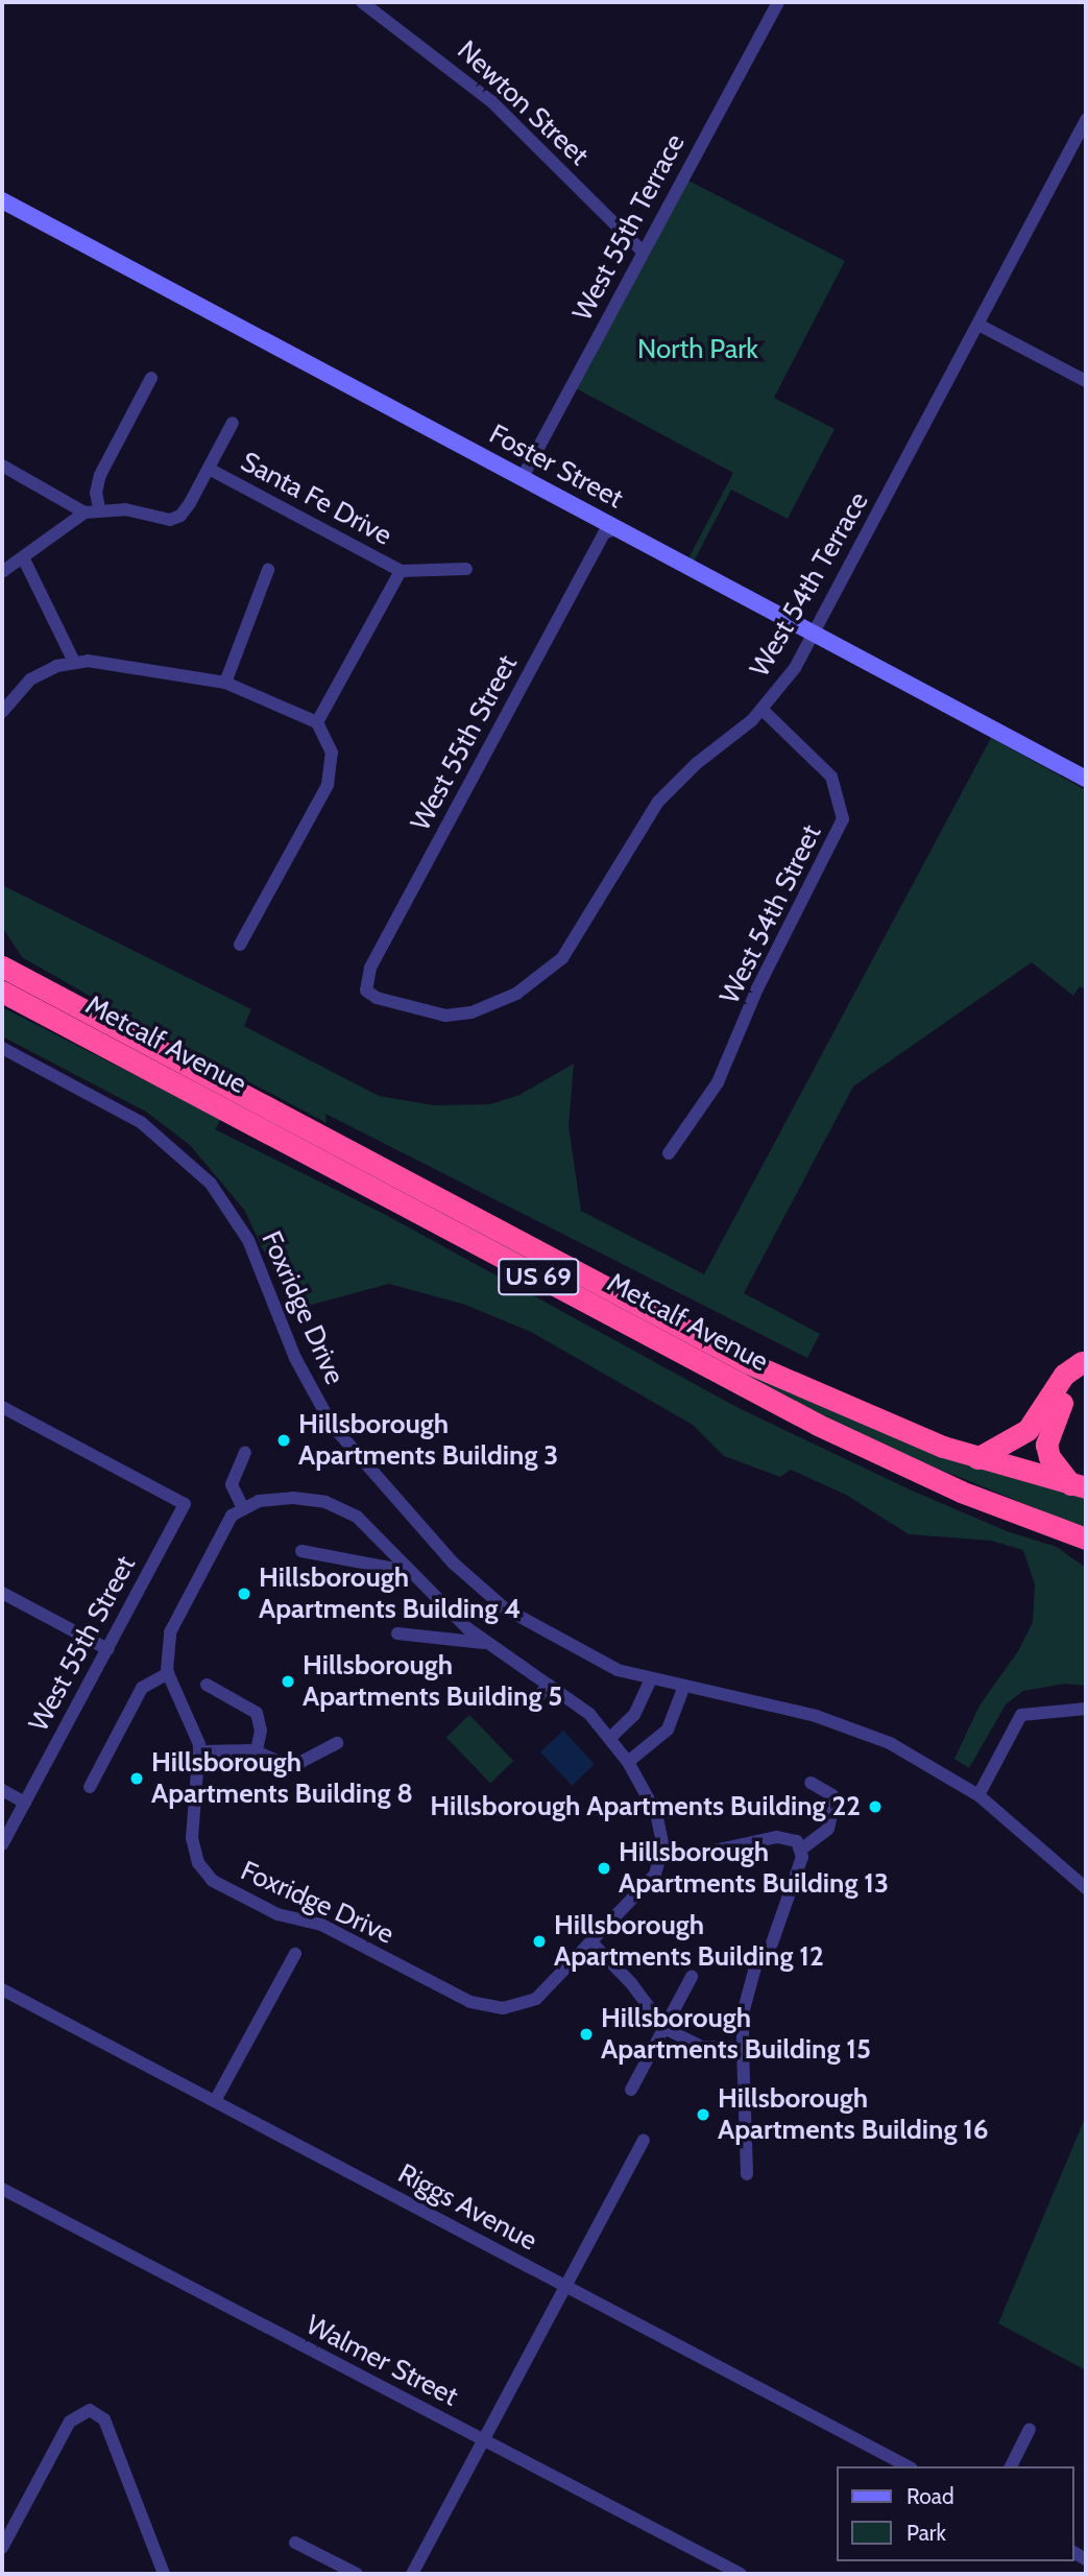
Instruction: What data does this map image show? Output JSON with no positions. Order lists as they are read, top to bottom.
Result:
{
  "streets": {
    "highway": ["Metcalf Avenue", "US 69"],
    "street": [
      "Newton Street",
      "West 55th Terrace",
      "Foster Street",
      "Santa Fe Drive",
      "West 54th Terrace",
      "West 55th Street",
      "West 54th Street",
      "Foxridge Drive",
      "Riggs Avenue",
      "Walmer Street"
    ]
  },
  "crossings": [
    ["Newton Street", "West 55th Terrace"],
    ["West 55th Terrace", "Foster Street"],
    ["Foster Street", "West 54th Terrace"],
    ["Foster Street", "West 55th Street"],
    ["West 54th Terrace", "West 55th Street"],
    ["West 54th Terrace", "West 54th Street"]
  ],
  "parks": ["North Park"],
  "places": [
    "Hillsborough Apartments Building 3",
    "Hillsborough Apartments Building 4",
    "Hillsborough Apartments Building 5",
    "Hillsborough Apartments Building 8",
    "Hillsborough Apartments Building 22",
    "Hillsborough Apartments Building 13",
    "Hillsborough Apartments Building 12",
    "Hillsborough Apartments Building 15",
    "Hillsborough Apartments Building 16"
  ],
  "legend": ["Road", "Park"]
}
